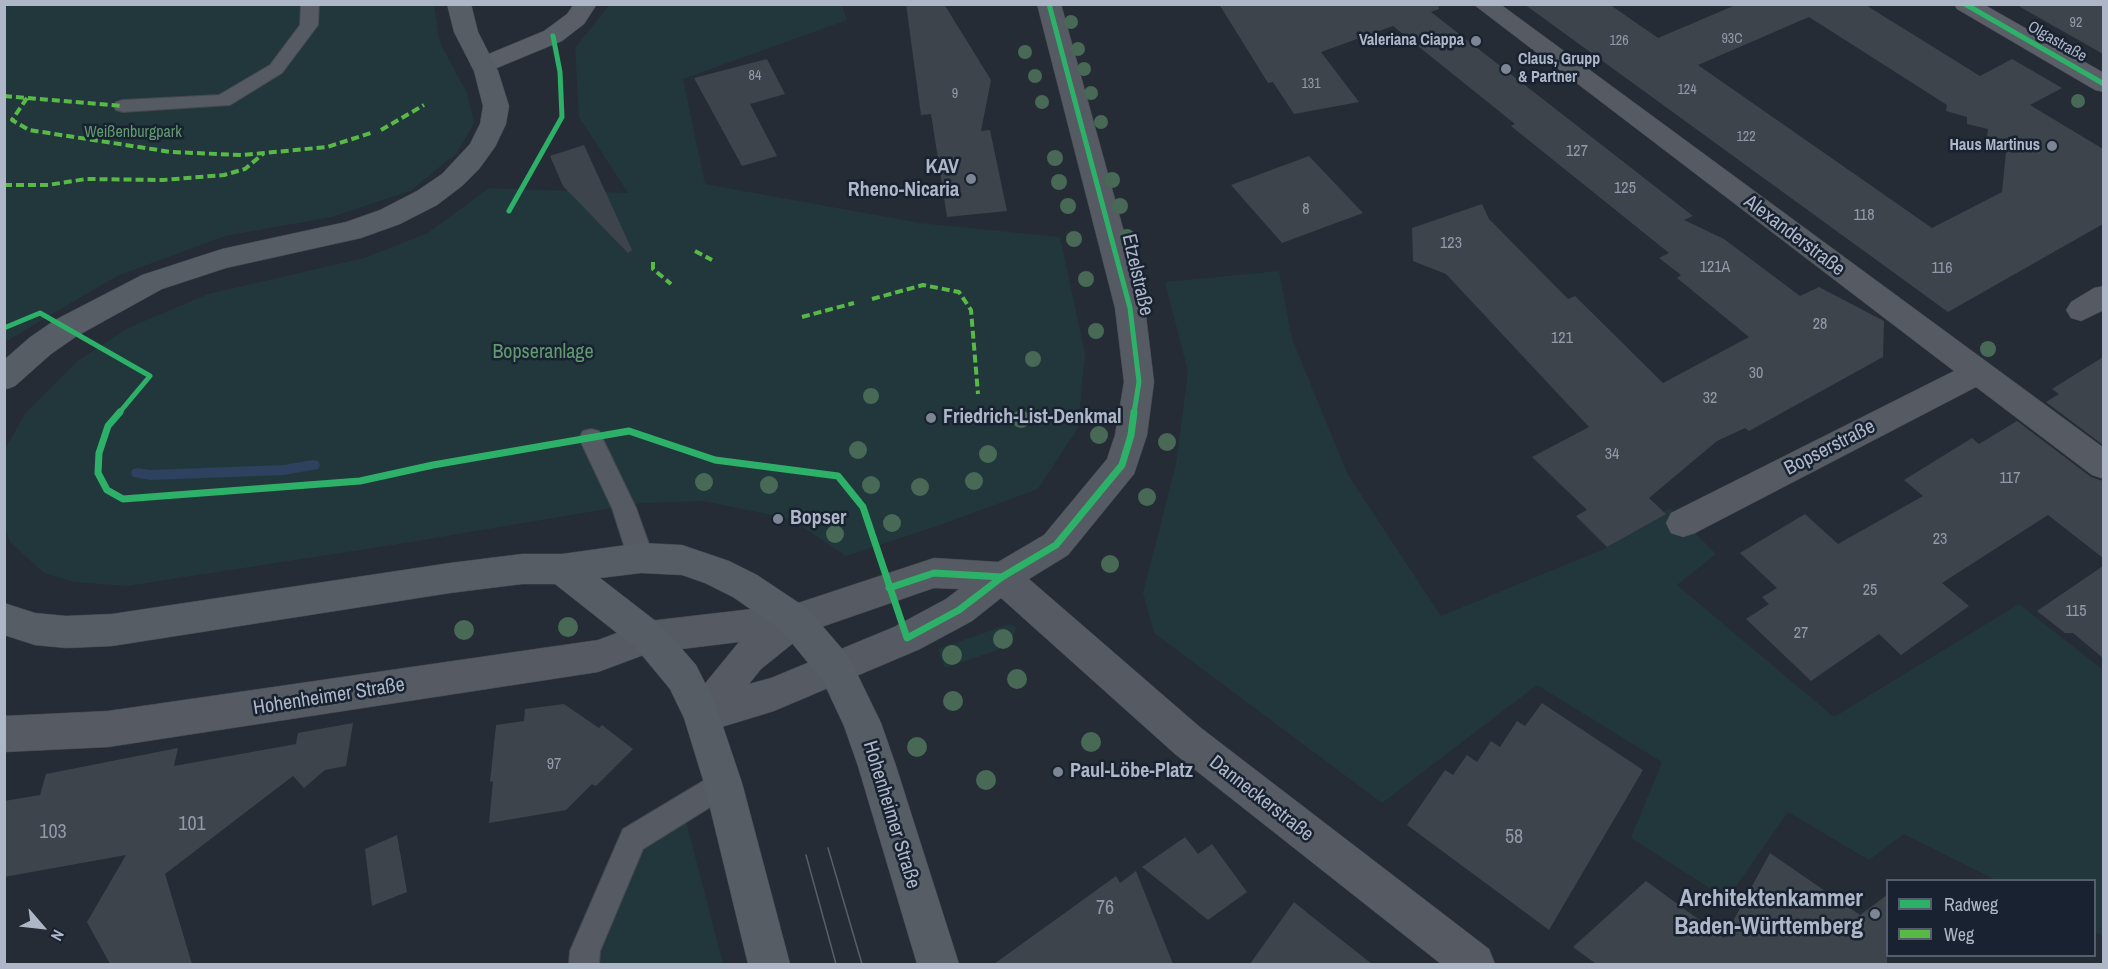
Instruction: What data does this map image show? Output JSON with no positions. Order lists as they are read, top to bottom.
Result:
{
  "streets": {
    "main road": ["Hohenheimer Straße"],
    "street": [
      "Olgastraße",
      "Alexanderstraße",
      "Etzelstraße",
      "Bopserstraße",
      "Danneckerstraße"
    ]
  },
  "crossings": [
    ["Alexanderstraße", "Bopserstraße"],
    ["Etzelstraße", "Hohenheimer Straße"],
    ["Etzelstraße", "Danneckerstraße"]
  ],
  "parks": ["Weißenburgpark", "Bopseranlage"],
  "places": [
    "Valeriana Ciappa",
    "Claus, Grupp & Partner",
    "Haus Martinus",
    "KAV Rheno-Nicaria",
    "Friedrich-List-Denkmal",
    "Bopser",
    "Paul-Löbe-Platz",
    "Architektenkammer Baden-Württemberg"
  ],
  "house_numbers": [
    "92",
    "93C",
    "126",
    "84",
    "131",
    "124",
    "9",
    "122",
    "127",
    "125",
    "8",
    "118",
    "123",
    "121A",
    "116",
    "28",
    "121",
    "30",
    "32",
    "34",
    "117",
    "23",
    "25",
    "115",
    "27",
    "97",
    "101",
    "103",
    "58",
    "76"
  ],
  "legend": ["Radweg", "Weg"],
  "north": "bottom right"
}
